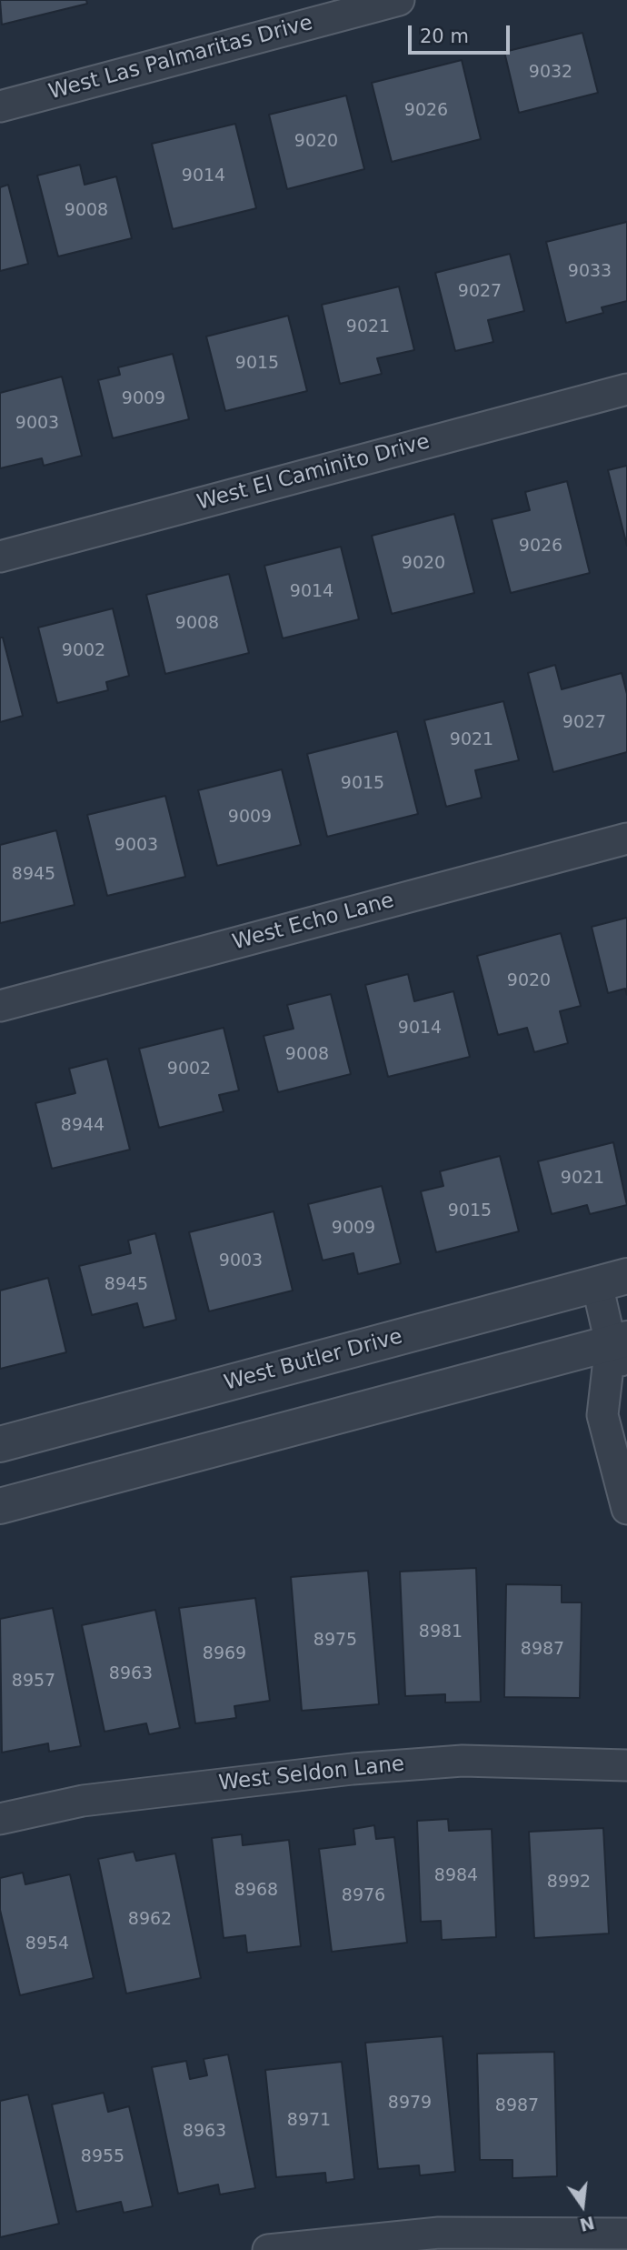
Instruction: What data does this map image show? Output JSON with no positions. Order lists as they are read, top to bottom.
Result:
{
  "streets": {
    "street": [
      "West Las Palmaritas Drive",
      "West El Caminito Drive",
      "West Echo Lane",
      "West Butler Drive",
      "West Seldon Lane"
    ]
  },
  "house_numbers": [
    "9032",
    "9026",
    "9020",
    "9014",
    "9008",
    "9033",
    "9027",
    "9021",
    "9015",
    "9009",
    "9003",
    "9026",
    "9020",
    "9014",
    "9008",
    "9002",
    "9027",
    "9021",
    "9015",
    "9009",
    "9003",
    "8945",
    "9020",
    "9014",
    "9008",
    "9002",
    "8944",
    "9021",
    "9015",
    "9009",
    "9003",
    "8945",
    "8981",
    "8975",
    "8987",
    "8969",
    "8963",
    "8957",
    "8984",
    "8992",
    "8968",
    "8976",
    "8962",
    "8954",
    "8979",
    "8987",
    "8971",
    "8963",
    "8955"
  ],
  "scale_bar": "20 m",
  "north": "bottom"
}
